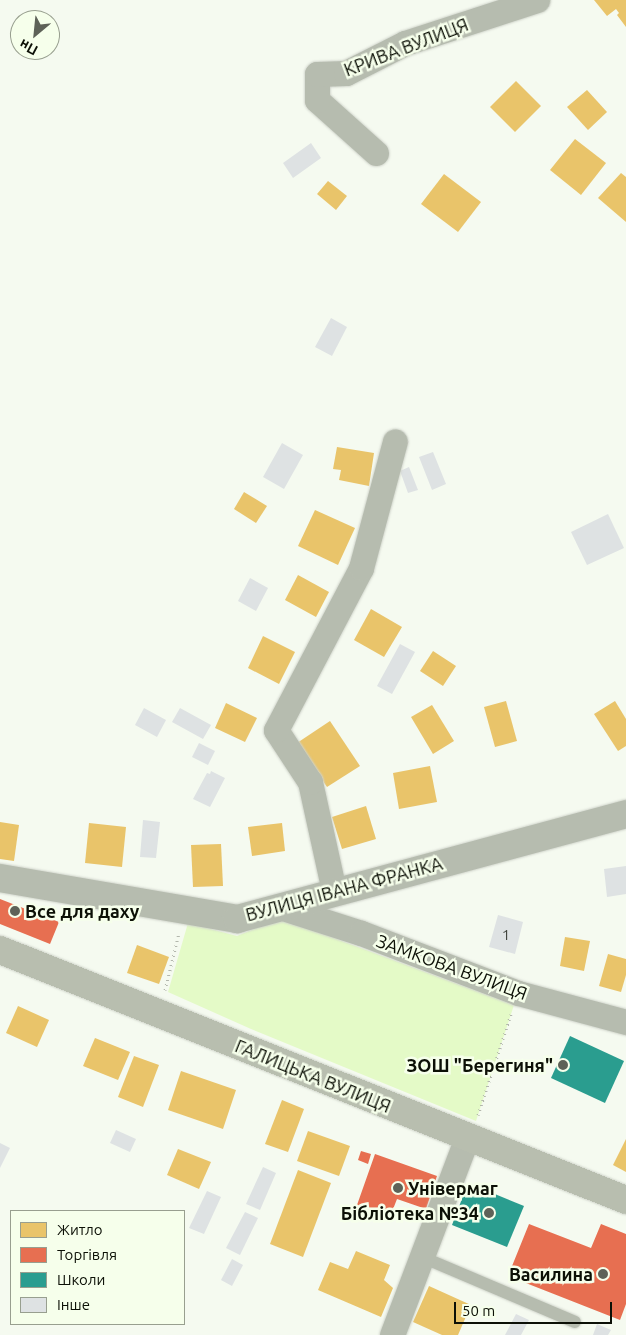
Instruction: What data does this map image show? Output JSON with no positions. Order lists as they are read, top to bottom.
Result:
{
  "streets": {
    "main road": ["ГАЛИЦЬКА ВУЛИЦЯ"],
    "street": ["КРИВА ВУЛИЦЯ", "ВУЛИЦЯ ІВАНА ФРАНКА", "ЗАМКОВА ВУЛИЦЯ"]
  },
  "crossings": [
    ["ВУЛИЦЯ ІВАНА ФРАНКА", "ЗАМКОВА ВУЛИЦЯ"]
  ],
  "places": [
    "Все для даху",
    "ЗОШ \"Берегиня\"",
    "Універмаг",
    "Бібліотека №34",
    "Василина"
  ],
  "house_numbers": ["1"],
  "legend": [
    "Житло",
    "Торгівля",
    "Школи",
    "Інше"
  ],
  "scale_bar": "50 m",
  "north": "bottom left"
}
